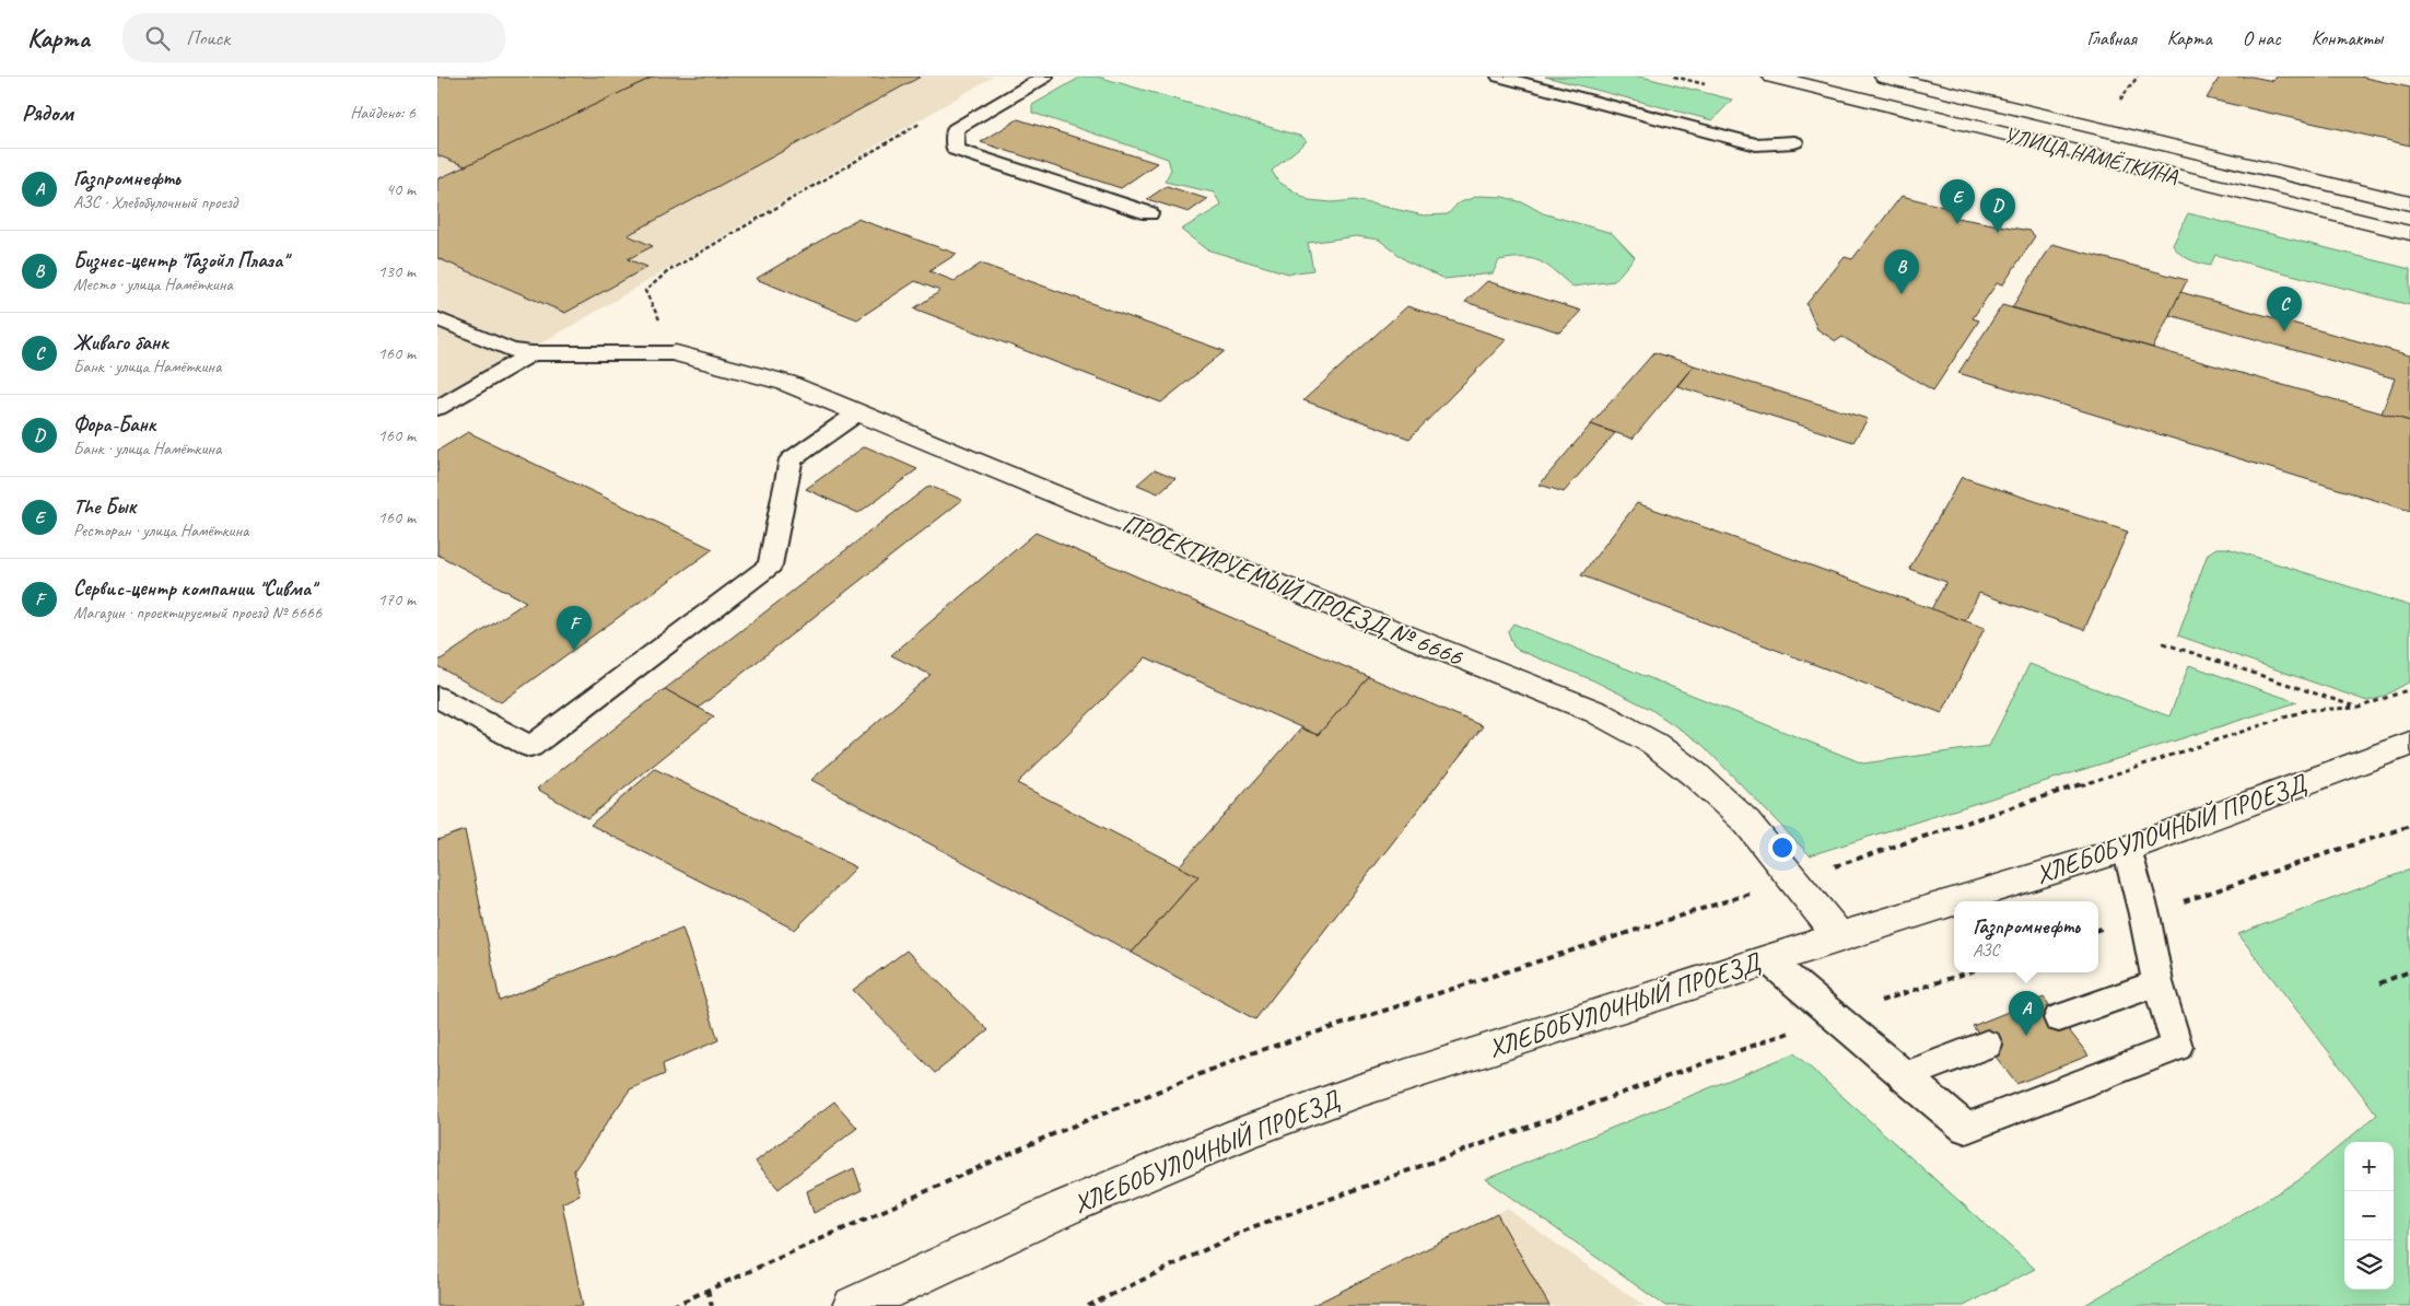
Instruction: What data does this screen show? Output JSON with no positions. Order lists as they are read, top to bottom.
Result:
{
  "streets": {
    "street": ["УЛИЦА НАМЁТКИНА", "ПРОЕКТИРУЕМЫЙ ПРОЕЗД № 6666", "ХЛЕБОБУЛОЧНЫЙ ПРОЕЗД"]
  },
  "crossings": [
    ["ПРОЕКТИРУЕМЫЙ ПРОЕЗД № 6666", "ХЛЕБОБУЛОЧНЫЙ ПРОЕЗД"]
  ],
  "page": {
    "header": "Карта",
    "search": "Поиск",
    "nav": [
      "Главная",
      "Карта",
      "О нас",
      "Контакты"
    ],
    "heading": ["Рядом", "Найдено: 6"],
    "list": [
      {
        "mark": "A",
        "name": "Газпромнефть",
        "note": "АЗС · Хлебобулочный проезд",
        "value": "40 m"
      },
      {
        "mark": "B",
        "name": "Бизнес-центр \"Газойл Плаза\"",
        "note": "Место · улица Намёткина",
        "value": "130 m"
      },
      {
        "mark": "C",
        "name": "Живаго банк",
        "note": "Банк · улица Намёткина",
        "value": "160 m"
      },
      {
        "mark": "D",
        "name": "Фора-Банк",
        "note": "Банк · улица Намёткина",
        "value": "160 m"
      },
      {
        "mark": "E",
        "name": "The Бык",
        "note": "Ресторан · улица Намёткина",
        "value": "160 m"
      },
      {
        "mark": "F",
        "name": "Сервис-центр компании \"Сивма\"",
        "note": "Магазин · проектируемый проезд № 6666",
        "value": "170 m"
      }
    ],
    "pins": [
      "E",
      "D",
      "B",
      "C",
      "F",
      "A"
    ],
    "popup": ["Газпромнефть", "АЗС"],
    "map_buttons": ["+", "−"]
  }
}
